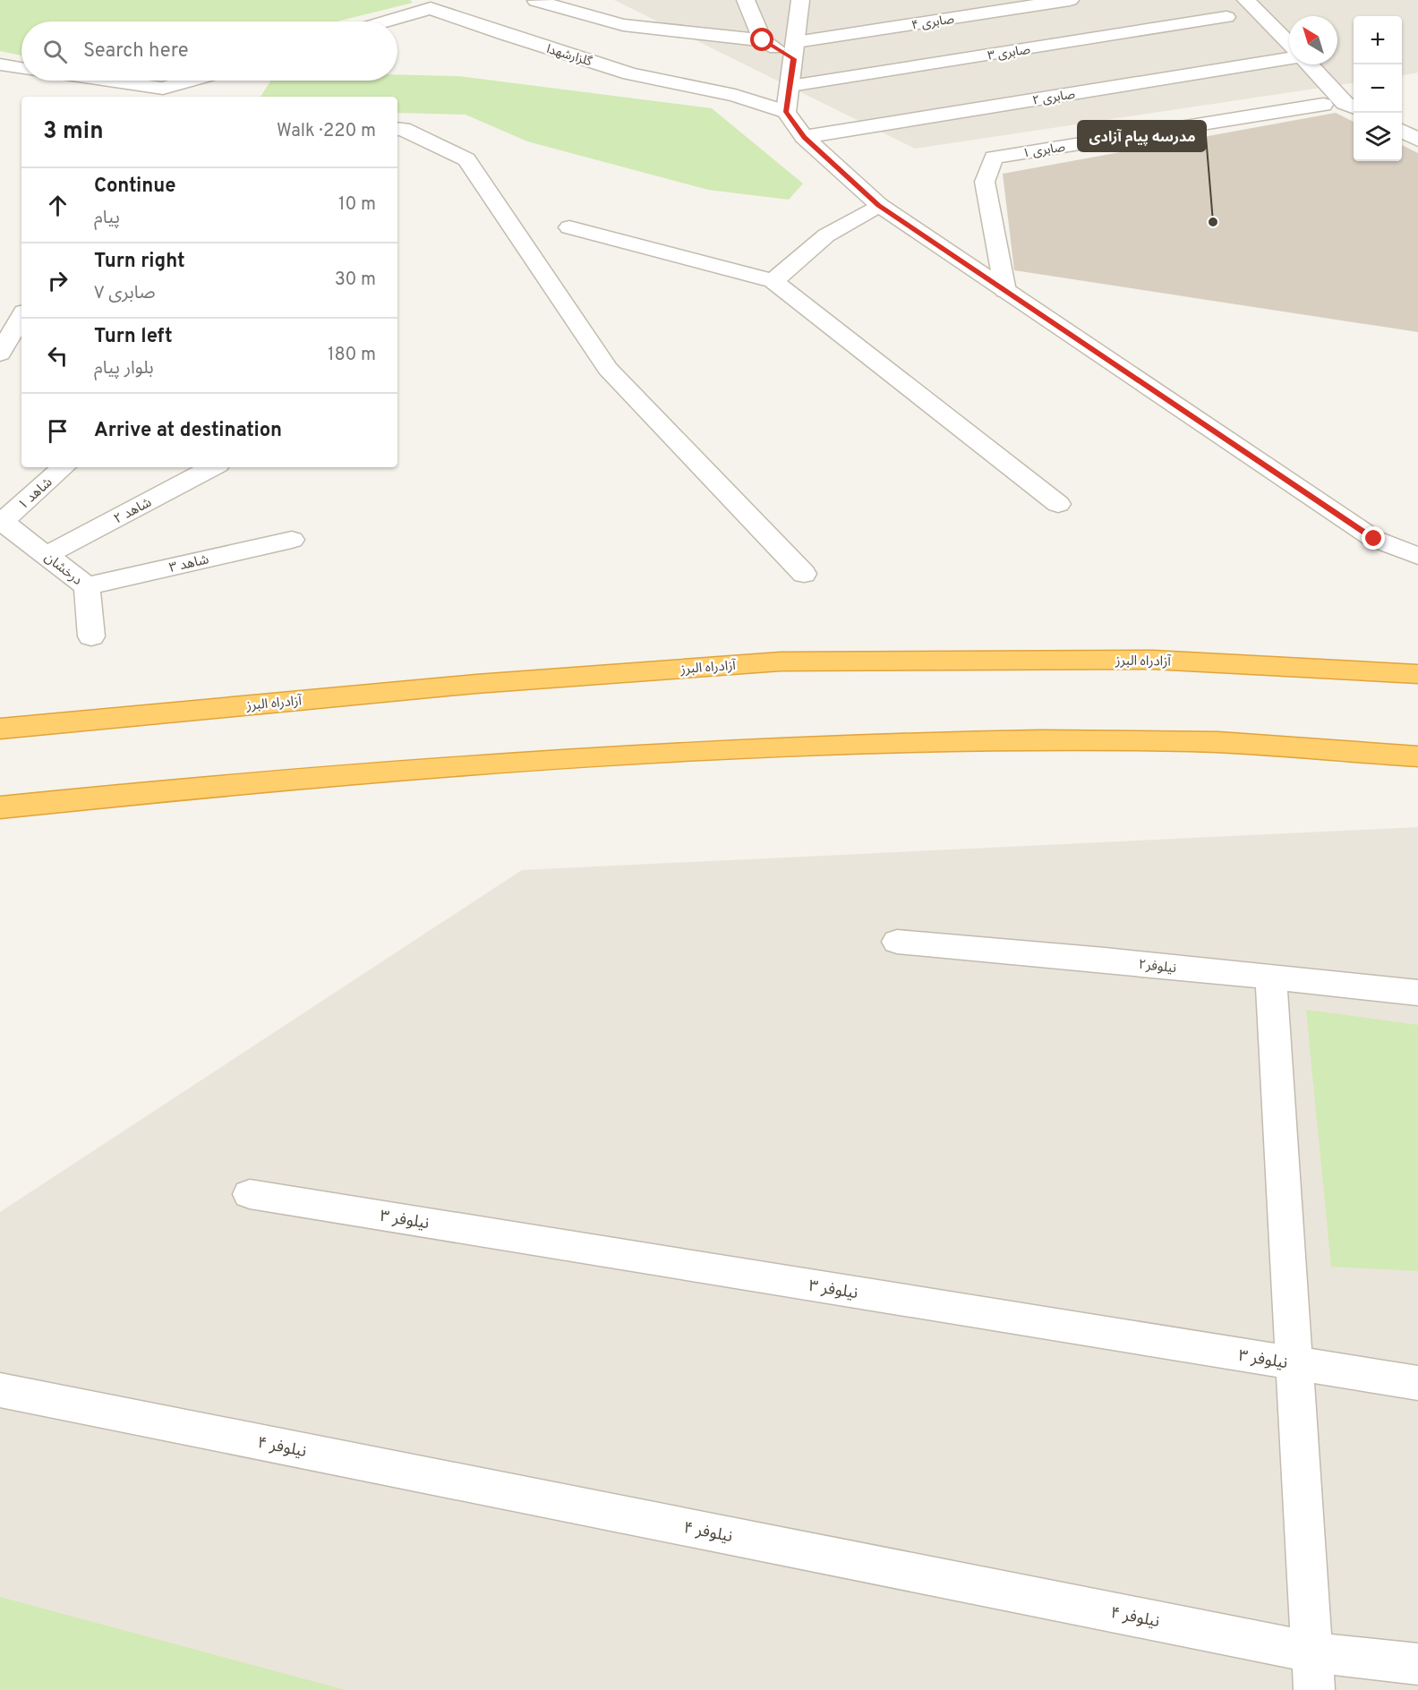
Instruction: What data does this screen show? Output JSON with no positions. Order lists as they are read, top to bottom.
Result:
{
  "streets": {
    "highway": ["آزادراه البرز"],
    "street": [
      "صابری ۴",
      "صابری ۳",
      "گلزارشهدا",
      "صابری ۲",
      "صابری ۱",
      "شاهد ۱",
      "شاهد ۲",
      "شاهد ۳",
      "درخشان",
      "۲نیلوفر",
      "نیلوفر ۳",
      "نیلوفر ۴"
    ]
  },
  "crossings": [
    ["شاهد ۱", "درخشان"],
    ["شاهد ۲", "درخشان"],
    ["شاهد ۳", "درخشان"]
  ],
  "places": ["مدرسه پیام آزادی"],
  "north": "top left",
  "page": {
    "map_buttons": ["+", "−"],
    "search": "Search here",
    "heading": ["3 min", "Walk · 220 m"],
    "list": [
      ["Continue", "پیام", "10 m"],
      ["Turn right", "صابری ۷", "30 m"],
      ["Turn left", "بلوار پیام", "180 m"],
      "Arrive at destination"
    ]
  }
}
